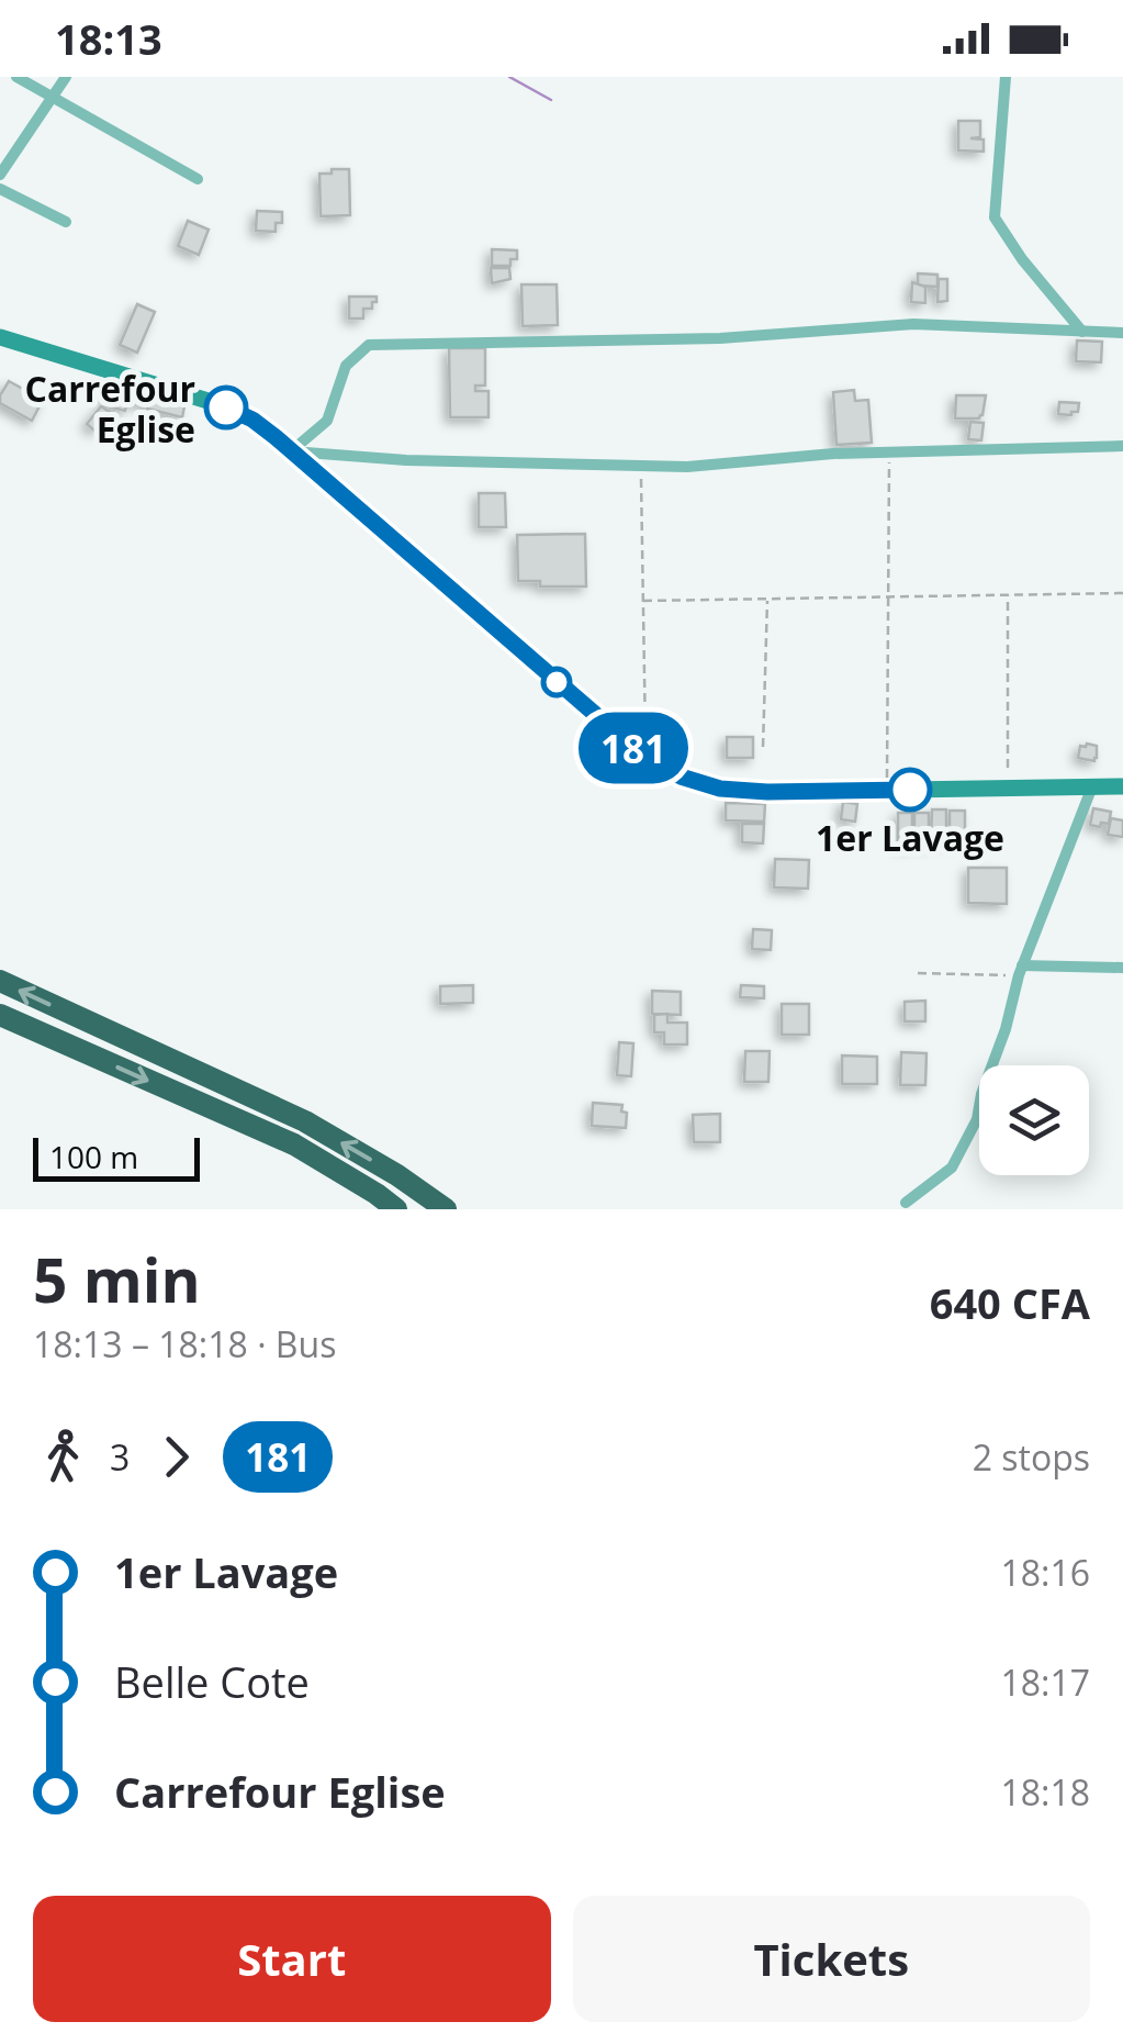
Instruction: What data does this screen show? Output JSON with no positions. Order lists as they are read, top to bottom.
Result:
{
  "places": ["Carrefour Eglise", "1er Lavage"],
  "lines": ["bus line 181"],
  "scale_bar": "100 m",
  "page": {
    "status": "18:13",
    "on_map": "181",
    "scale": "100 m",
    "heading": ["5 min", "18:13 – 18:18 · Bus", "640 CFA"],
    "legs": ["3", "181", "2 stops"],
    "list": [
      {
        "name": "1er Lavage",
        "value": "18:16"
      },
      {
        "name": "Belle Cote",
        "value": "18:17"
      },
      {
        "name": "Carrefour Eglise",
        "value": "18:18"
      }
    ],
    "buttons": ["Start", "Tickets"]
  }
}
